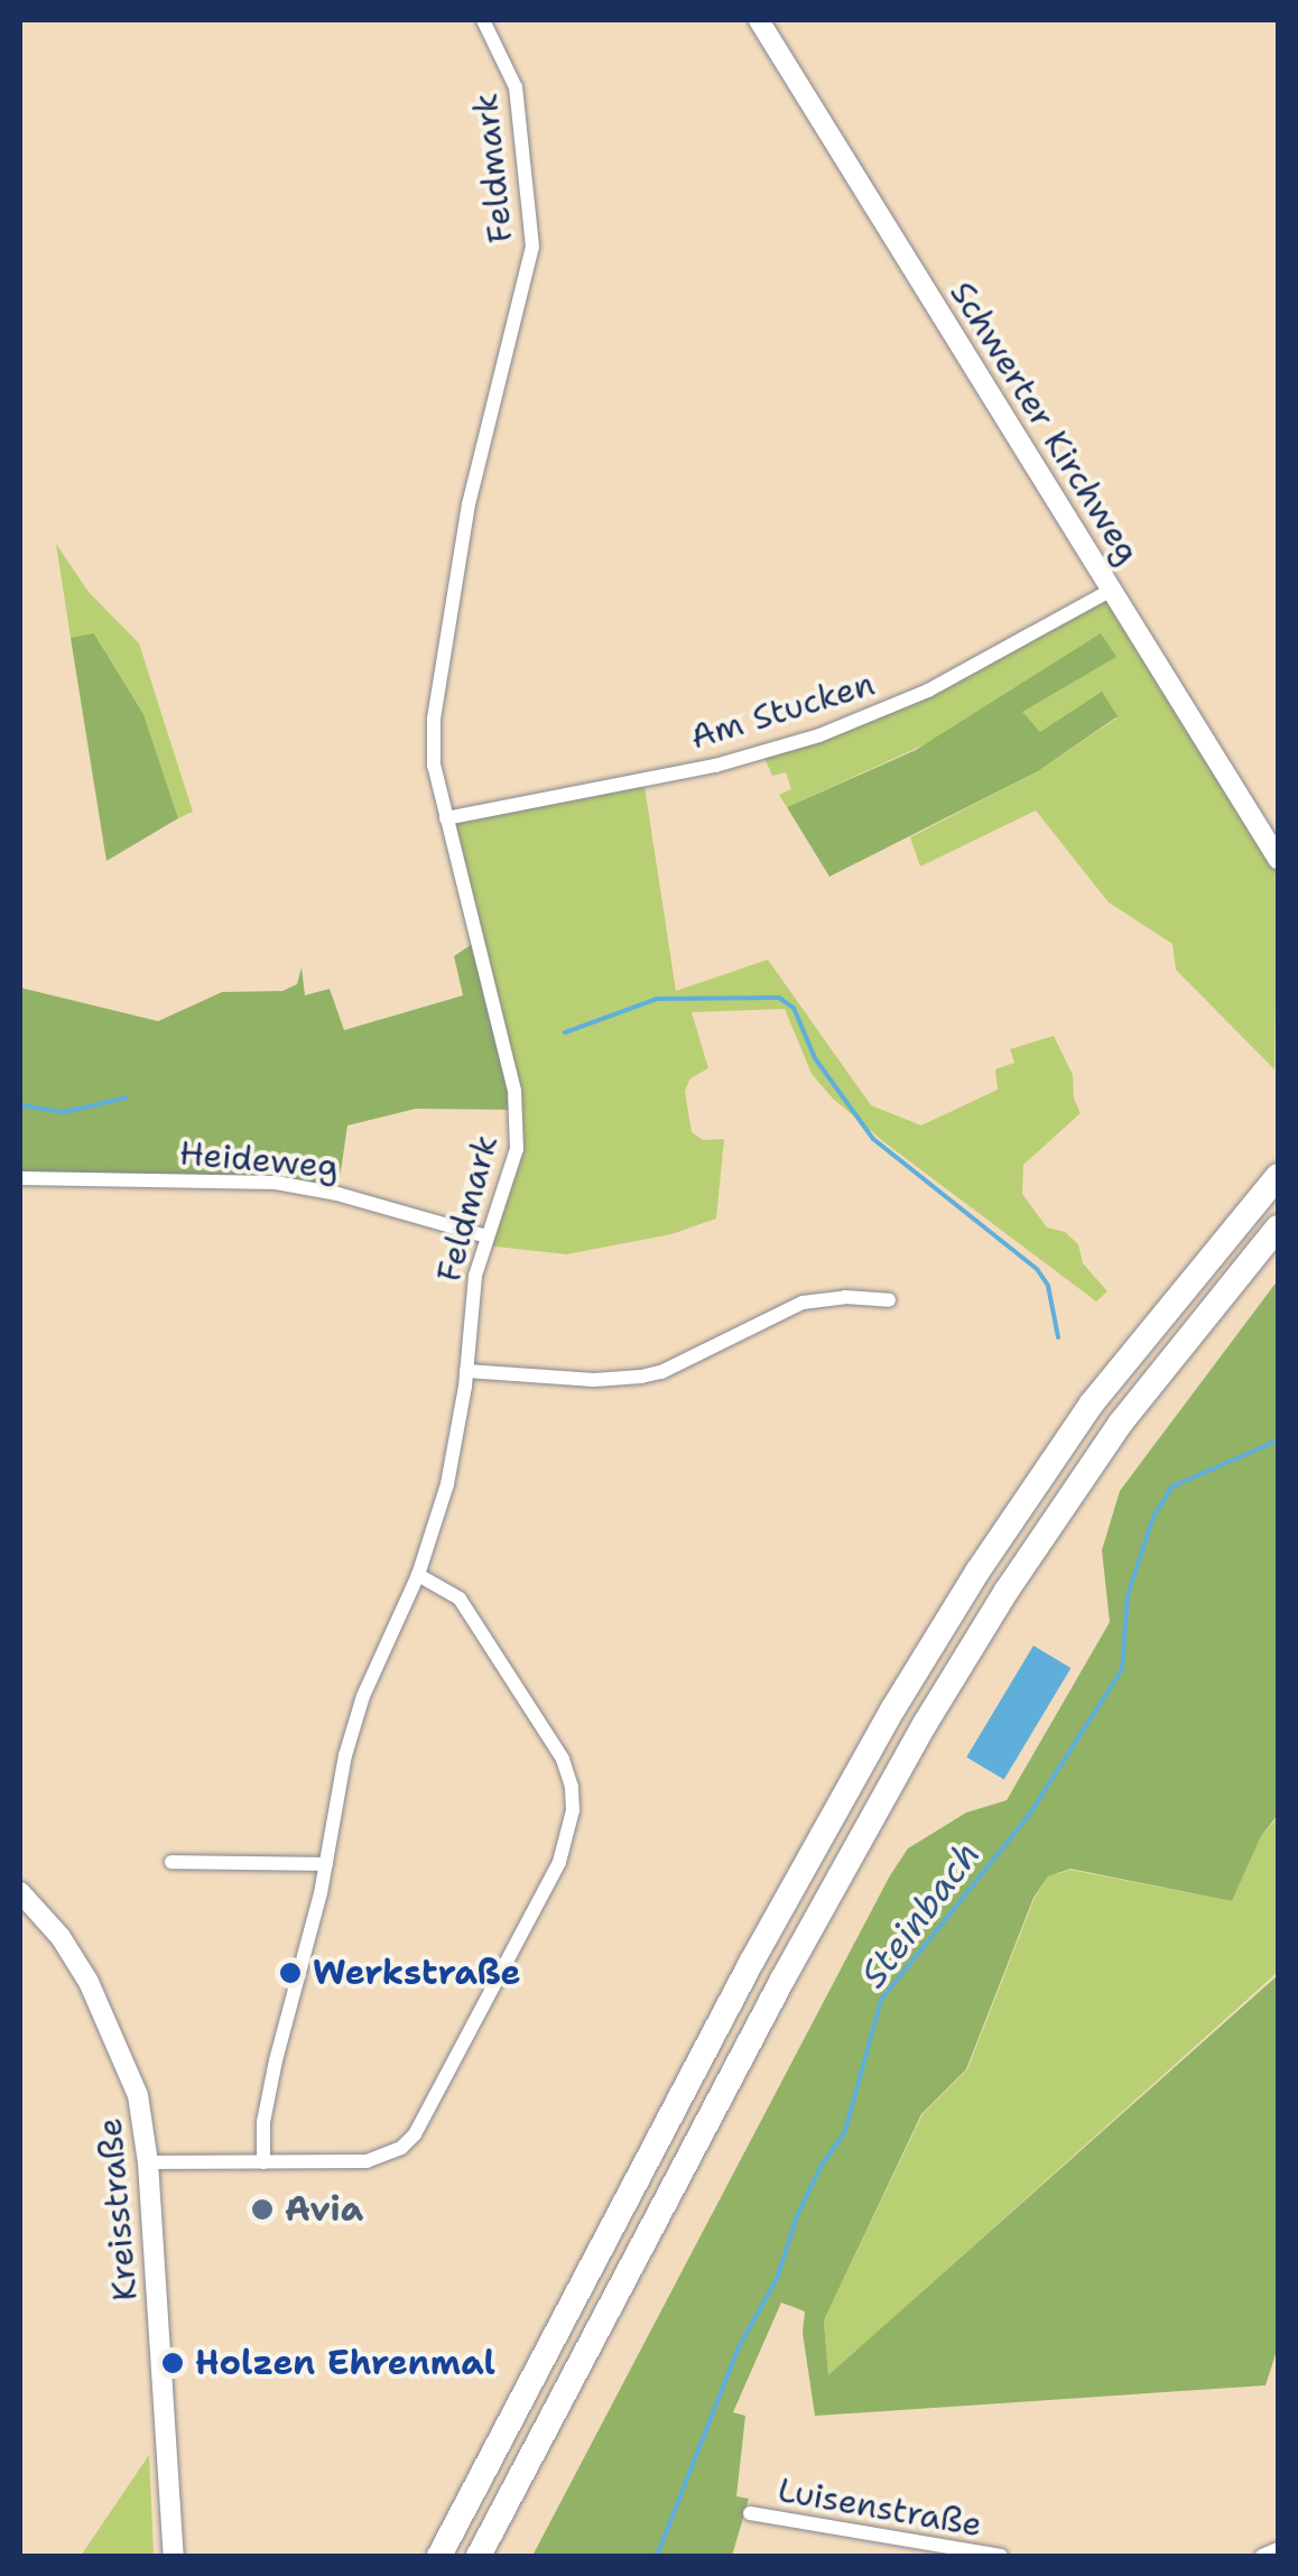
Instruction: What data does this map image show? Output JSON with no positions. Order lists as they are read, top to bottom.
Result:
{
  "streets": {
    "main road": ["Schwerter Kirchweg", "Kreisstraße"],
    "street": [
      "Feldmark",
      "Am Stucken",
      "Heideweg",
      "Luisenstraße"
    ]
  },
  "crossings": [
    ["Feldmark", "Am Stucken"],
    ["Feldmark", "Heideweg"],
    ["Schwerter Kirchweg", "Am Stucken"]
  ],
  "water": ["Steinbach"],
  "places": ["Werkstraße", "Avia", "Holzen Ehrenmal"]
}
